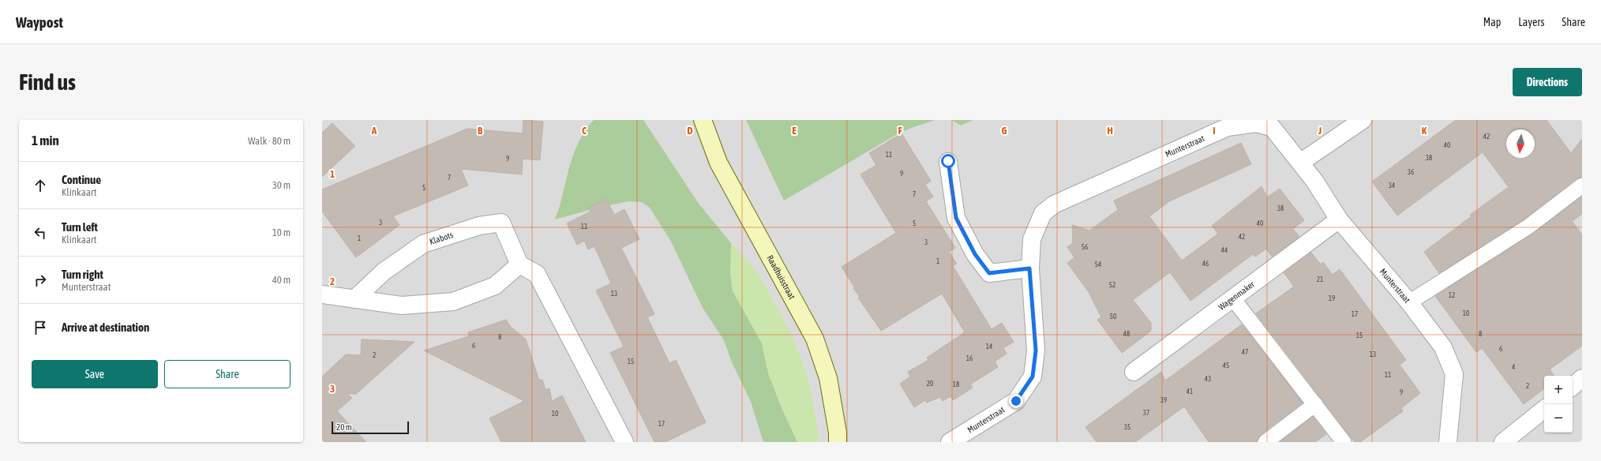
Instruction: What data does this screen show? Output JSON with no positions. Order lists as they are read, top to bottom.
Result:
{
  "streets": {
    "street": [
      "Munterstraat",
      "Klabots",
      "Raadhuisstraat",
      "Wagenmaker"
    ]
  },
  "crossings": [
    ["Munterstraat", "Wagenmaker"]
  ],
  "house_numbers": [
    "42",
    "40",
    "11",
    "38",
    "9",
    "36",
    "9",
    "7",
    "34",
    "5",
    "7",
    "38",
    "3",
    "5",
    "40",
    "11",
    "42",
    "1",
    "3",
    "56",
    "44",
    "1",
    "46",
    "54",
    "21",
    "52",
    "13",
    "12",
    "19",
    "10",
    "17",
    "50",
    "48",
    "8",
    "15",
    "8",
    "6",
    "14",
    "6",
    "47",
    "13",
    "2",
    "16",
    "15",
    "45",
    "4",
    "11",
    "43",
    "20",
    "18",
    "2",
    "41",
    "9",
    "39",
    "37",
    "10",
    "17",
    "35"
  ],
  "scale_bar": "20 m",
  "north": "bottom",
  "page": {
    "header": "Waypost",
    "nav": ["Map", "Layers", "Share"],
    "buttons": [
      "Directions",
      ["Save", "Share"]
    ],
    "title": "Find us",
    "heading": ["1 min", "Walk · 80 m"],
    "list": [
      ["Continue", "Klinkaart", "30 m"],
      ["Turn left", "Klinkaart", "10 m"],
      ["Turn right", "Munterstraat", "40 m"],
      "Arrive at destination"
    ],
    "map_buttons": ["+", "−"],
    "scale": "20 m"
  },
  "grid": {
    "columns": [
      "A",
      "B",
      "C",
      "D",
      "E",
      "F",
      "G",
      "H",
      "I",
      "J",
      "K"
    ],
    "rows": ["1", "2", "3"]
  }
}
